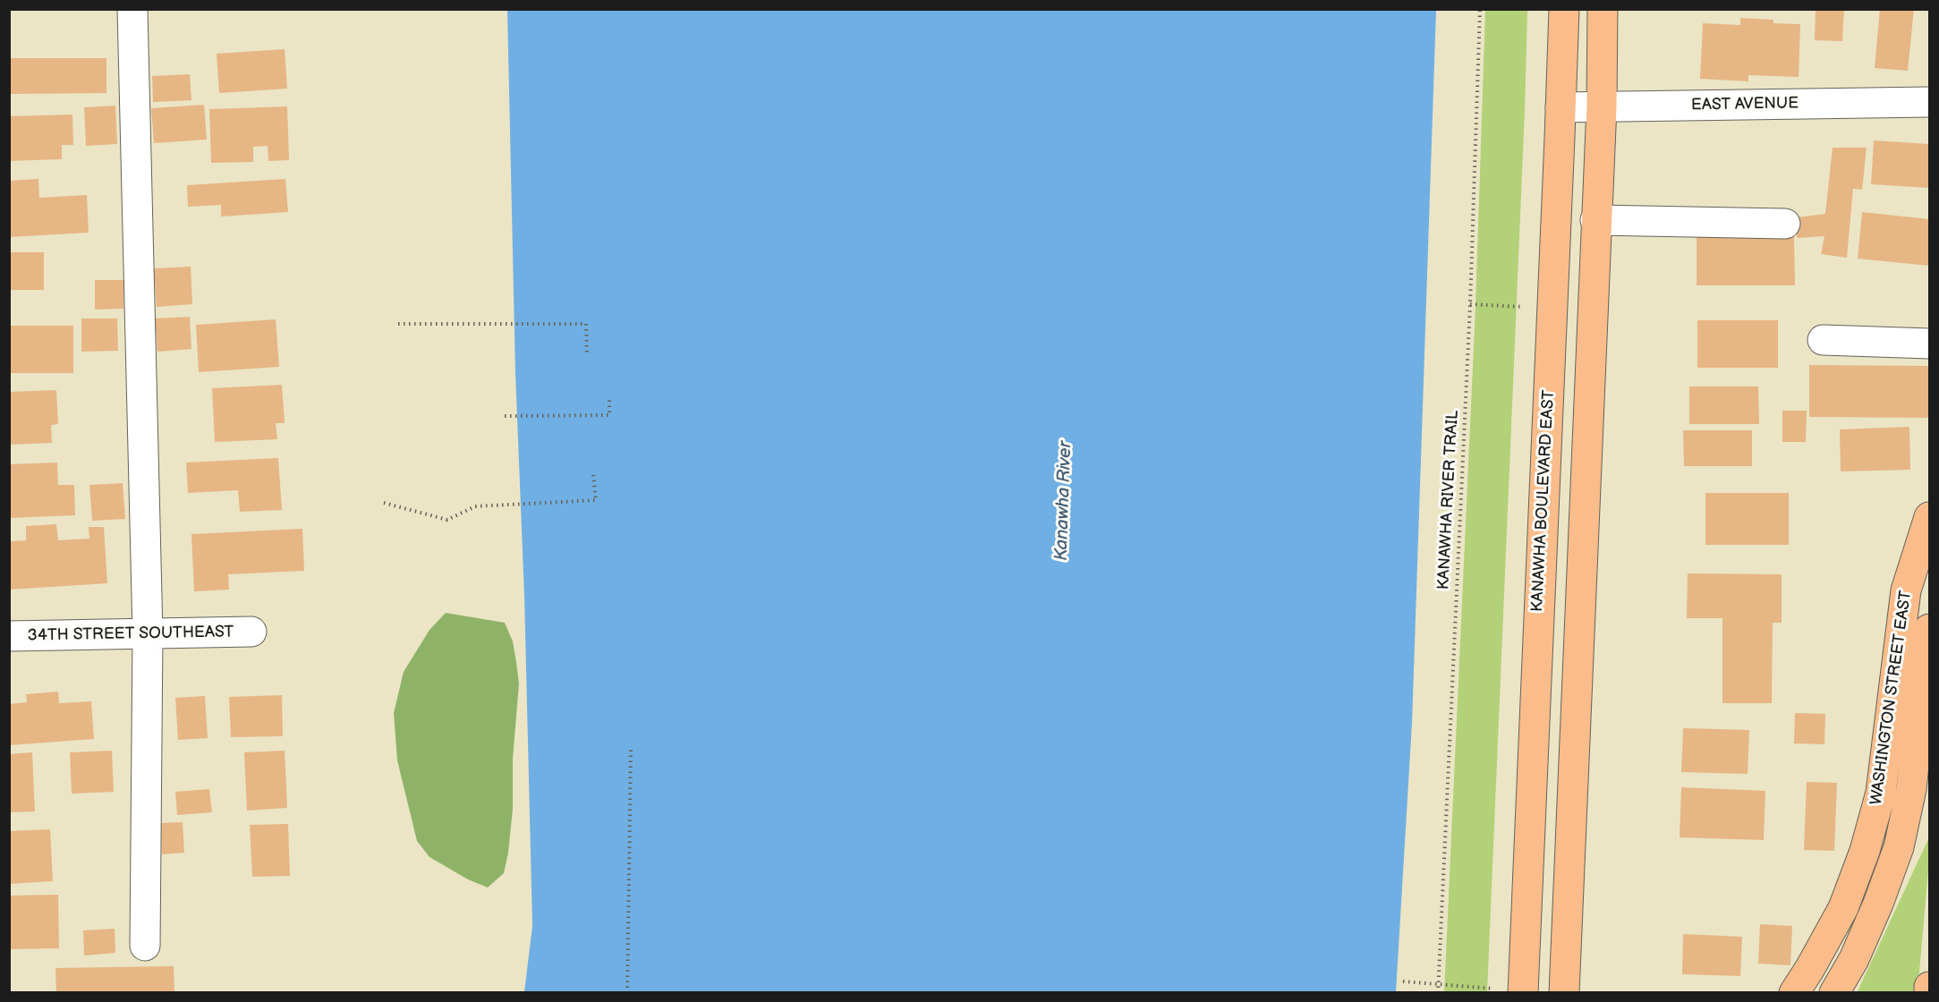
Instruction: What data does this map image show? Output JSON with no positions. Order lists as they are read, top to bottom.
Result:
{
  "streets": {
    "main road": ["KANAWHA BOULEVARD EAST", "WASHINGTON STREET EAST"],
    "street": ["EAST AVENUE", "34TH STREET SOUTHEAST"],
    "path": ["KANAWHA RIVER TRAIL"]
  },
  "crossings": [
    ["EAST AVENUE", "KANAWHA BOULEVARD EAST"]
  ],
  "water": ["Kanawha River"]
}
